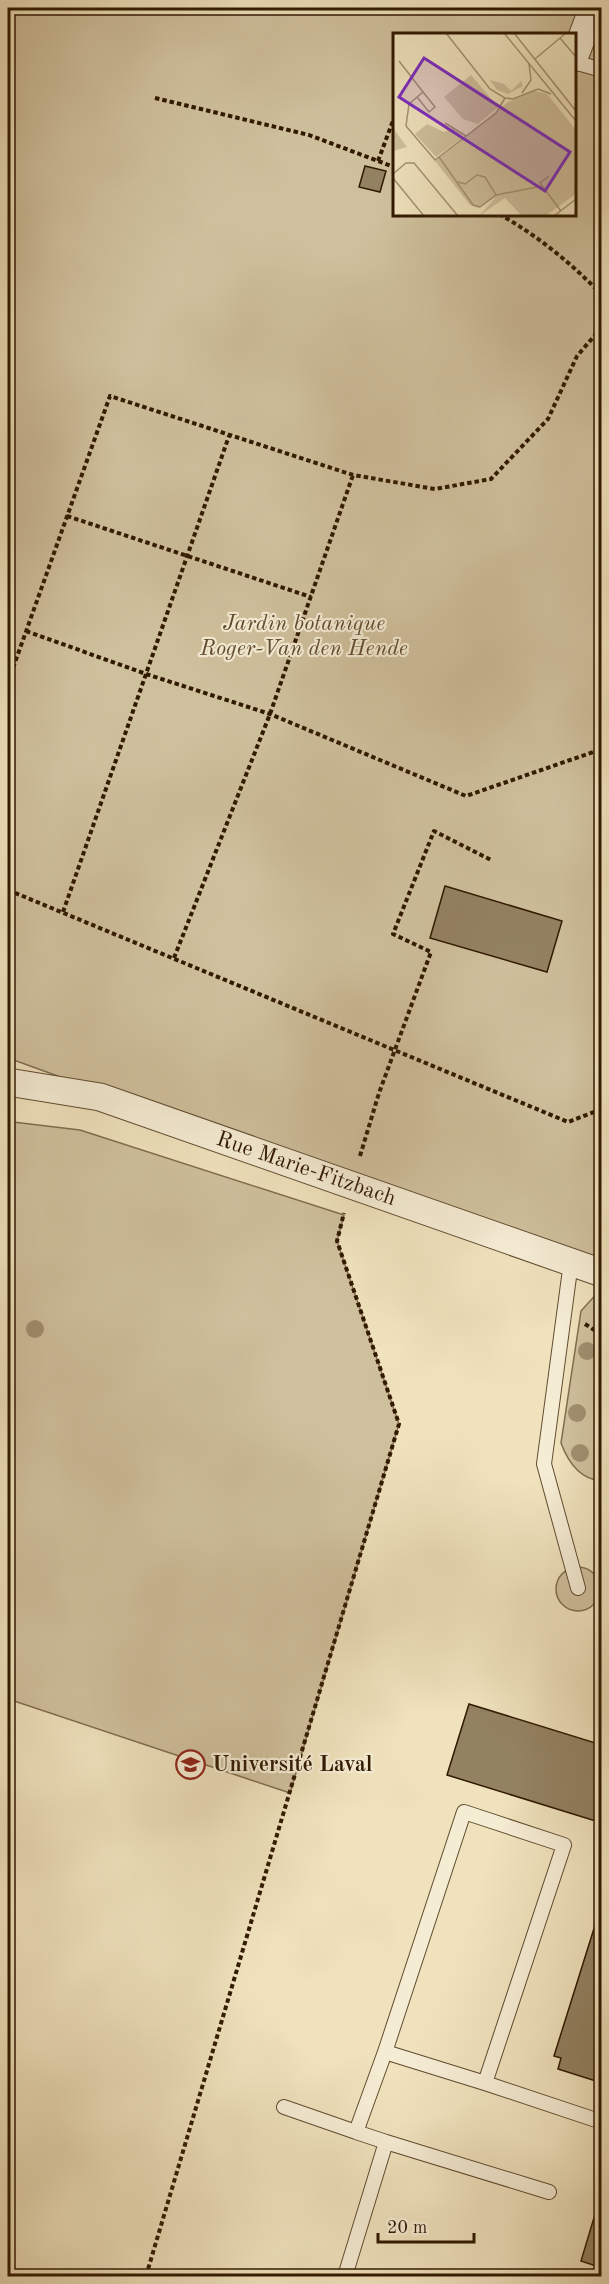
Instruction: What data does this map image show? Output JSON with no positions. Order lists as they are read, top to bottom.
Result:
{
  "streets": {
    "street": ["Rue Marie-Fitzbach"]
  },
  "parks": ["Jardin botanique Roger-Van den Hende"],
  "places": {
    "school or university": ["Université Laval"]
  },
  "scale_bar": "20 m"
}
